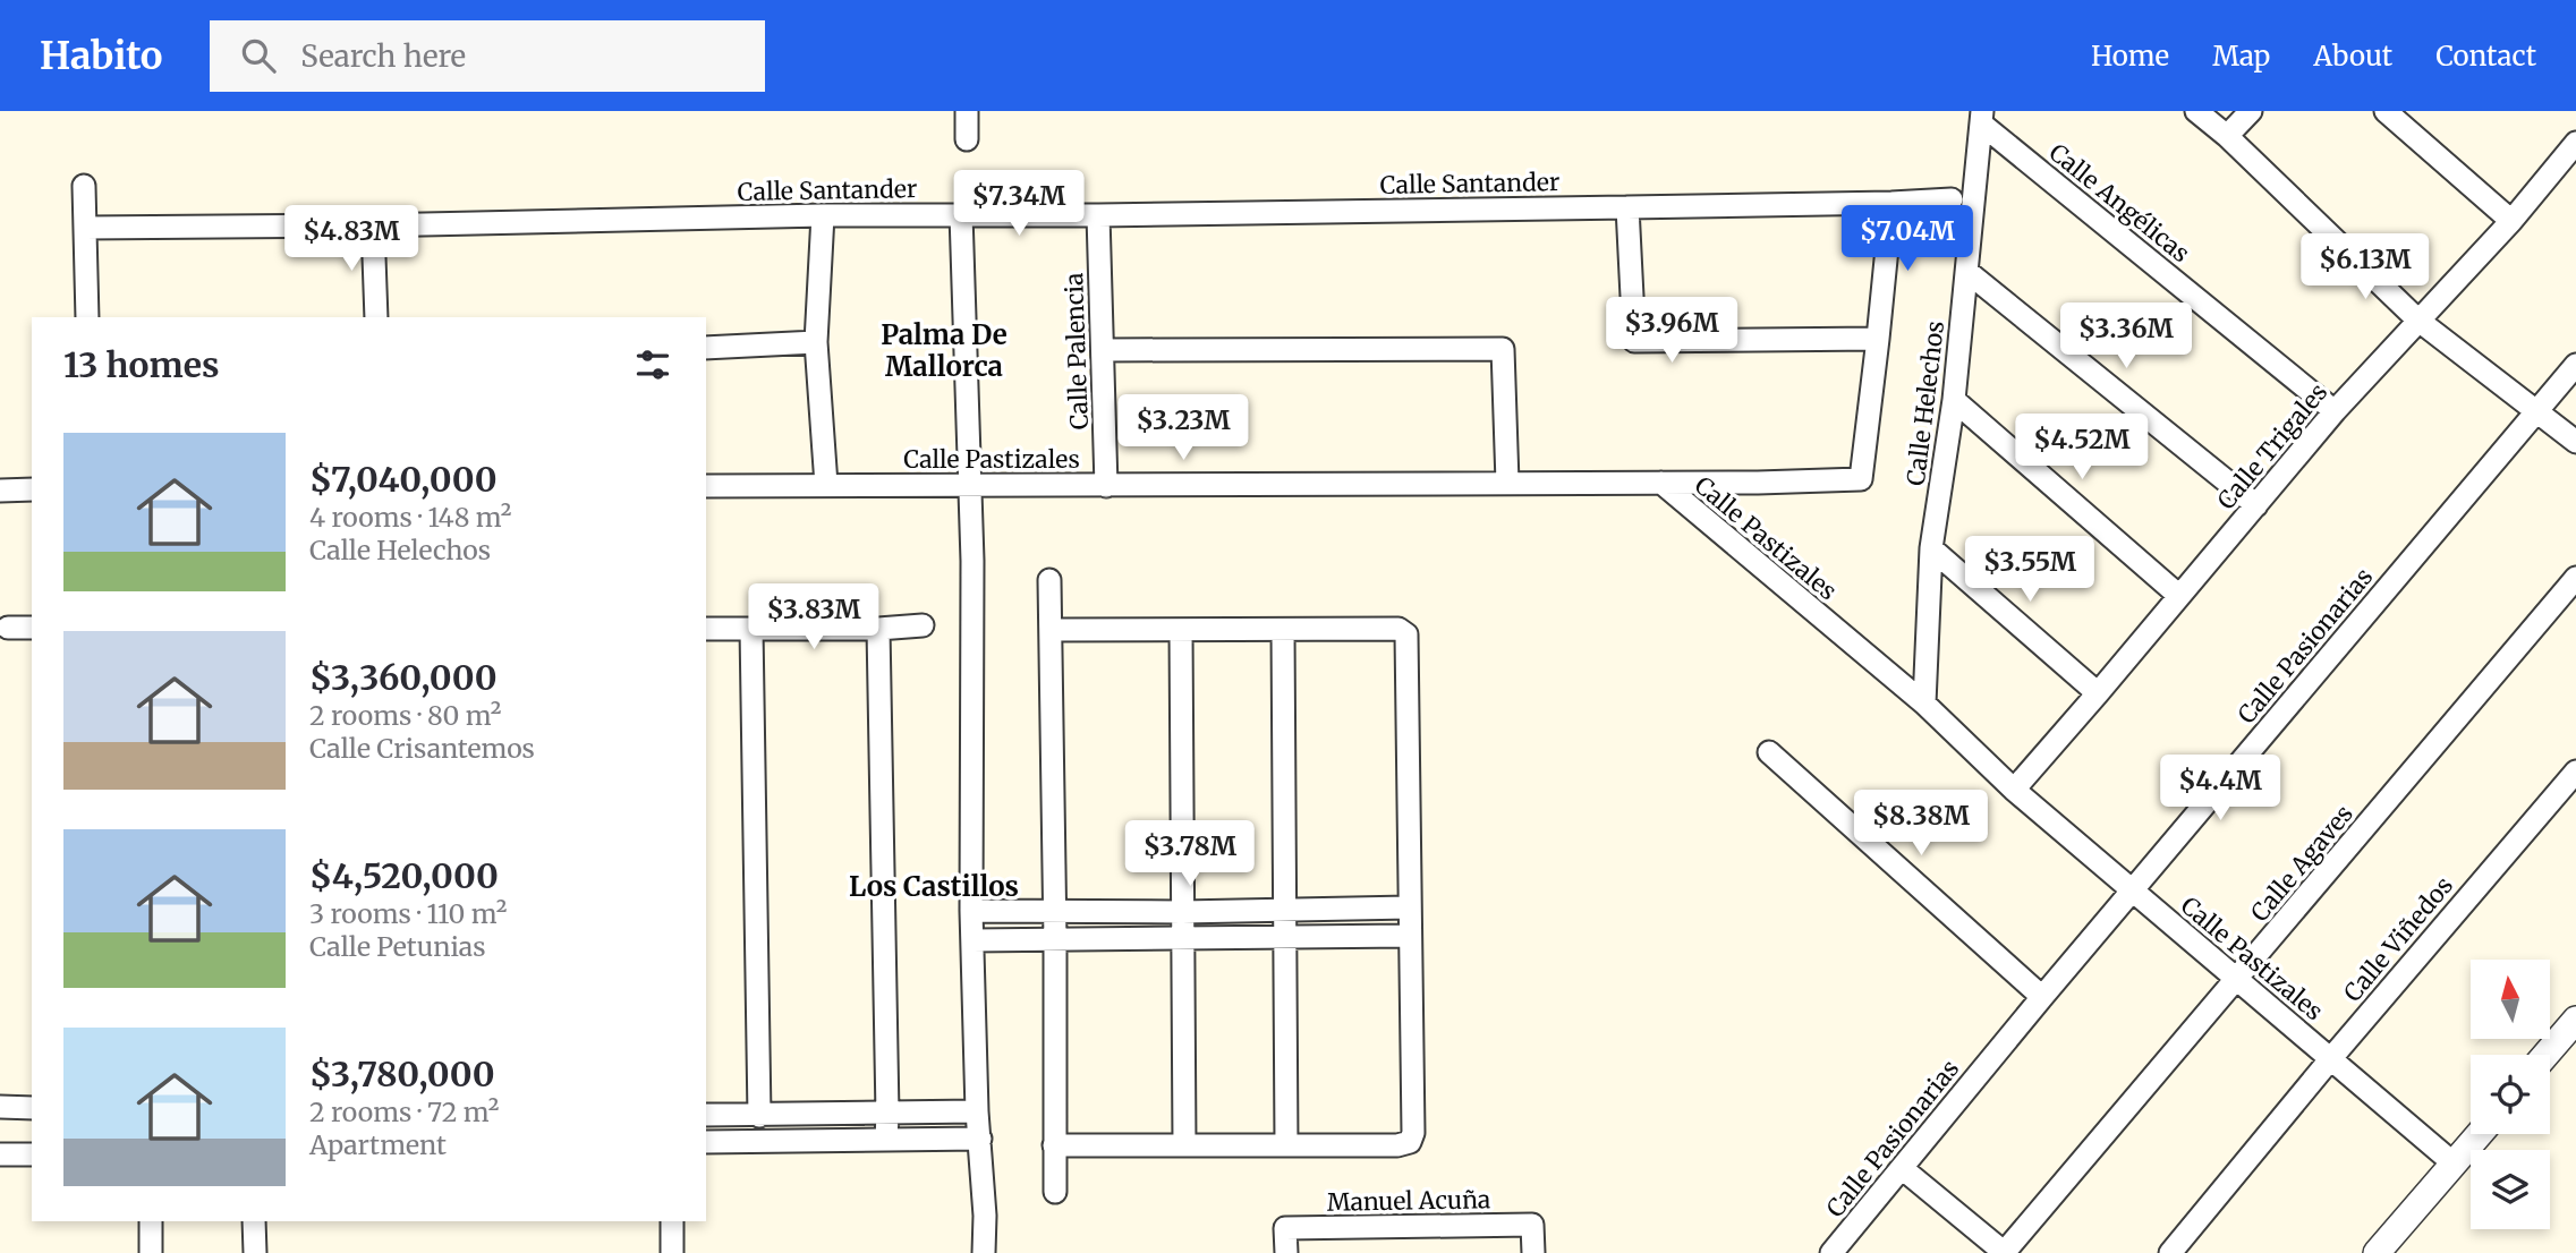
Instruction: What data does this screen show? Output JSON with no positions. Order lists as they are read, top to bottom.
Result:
{
  "streets": {
    "street": [
      "Calle Santander",
      "Calle Angélicas",
      "Calle Palencia",
      "Calle Helechos",
      "Calle Trigales",
      "Calle Pastizales",
      "Calle Pasionarias",
      "Calle Agaves",
      "Calle Viñedos",
      "Manuel Acuña"
    ]
  },
  "crossings": [
    ["Calle Santander", "Calle Palencia"],
    ["Calle Angélicas", "Calle Helechos"],
    ["Calle Angélicas", "Calle Trigales"],
    ["Calle Palencia", "Calle Pastizales"],
    ["Calle Helechos", "Calle Pastizales"],
    ["Calle Trigales", "Calle Pastizales"],
    ["Calle Pastizales", "Calle Pasionarias"],
    ["Calle Pastizales", "Calle Agaves"],
    ["Calle Pastizales", "Calle Viñedos"]
  ],
  "districts": ["Palma De Mallorca", "Los Castillos"],
  "north": "top",
  "page": {
    "header": "Habito",
    "search": "Search here",
    "nav": [
      "Home",
      "Map",
      "About",
      "Contact"
    ],
    "price": [
      "$7.34M",
      "$4.83M",
      "$7.04M",
      "$6.13M",
      "$3.96M",
      "$3.36M",
      "$3.23M",
      "$4.52M",
      "$3.55M",
      "$3.83M",
      "$4.4M",
      "$8.38M",
      "$3.78M"
    ],
    "heading": "13 homes",
    "list": [
      {
        "name": "$7,040,000",
        "note": "4 rooms · 148 m² · Calle Helechos"
      },
      {
        "name": "$3,360,000",
        "note": "2 rooms · 80 m² · Calle Crisantemos"
      },
      {
        "name": "$4,520,000",
        "note": "3 rooms · 110 m² · Calle Petunias"
      },
      {
        "name": "$3,780,000",
        "note": "2 rooms · 72 m² · Apartment"
      }
    ]
  }
}
